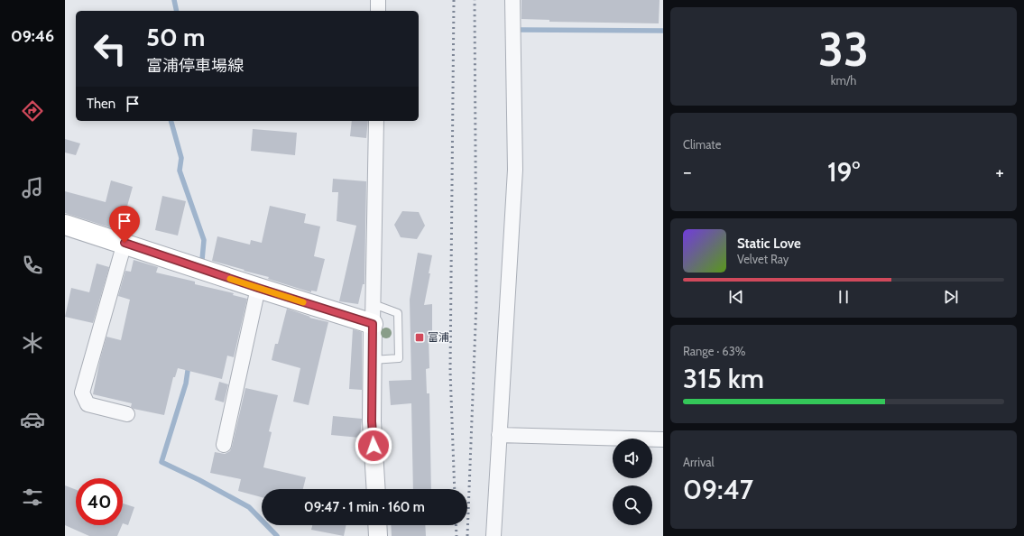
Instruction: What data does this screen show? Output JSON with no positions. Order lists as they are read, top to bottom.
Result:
{
  "places": {
    "transit": ["富浦"]
  },
  "page": {
    "tabs": "09:46",
    "tile": [
      ["33", "km/h"],
      "Climate",
      ["Range · 63%", "315 km"],
      ["Arrival", "09:47"]
    ],
    "turn": ["50 m", "富浦停車場線"],
    "then": "Then",
    "heat": ["−", "19°", "+"],
    "song": ["Static Love", "Velvet Ray"],
    "limit": "40",
    "trip": "09:47 · 1 min · 160 m"
  }
}
